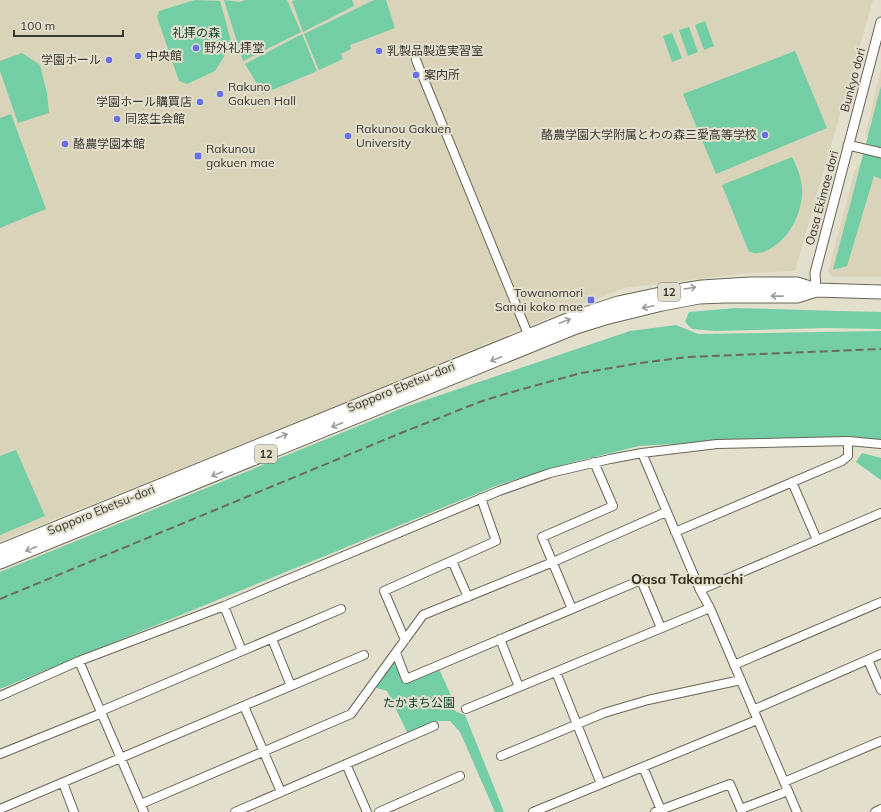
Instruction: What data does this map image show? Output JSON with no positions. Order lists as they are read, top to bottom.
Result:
{
  "streets": {
    "highway": ["12", "Sapporo Ebetsu-dori"],
    "street": ["Bunkyo dori", "Oasa Ekimae dori"]
  },
  "crossings": [
    ["Bunkyo dori", "Oasa Ekimae dori"],
    ["Oasa Ekimae dori", "Sapporo Ebetsu-dori"]
  ],
  "districts": ["Oasa Takamachi"],
  "parks": ["礼拝の森", "たかまち公園"],
  "places": {
    "other": [
      "野外礼拝堂",
      "乳製品製造実習室",
      "中央館",
      "学園ホール",
      "案内所",
      "Rakuno Gakuen Hall",
      "学園ホール購買店",
      "同窓生会館",
      "酪農学園大学附属とわの森三愛高等学校",
      "Rakunou Gakuen University",
      "酪農学園本館"
    ],
    "transit": ["Rakunou gakuen mae", "Towanomori Sanai koko mae"]
  },
  "scale_bar": "100 m"
}
